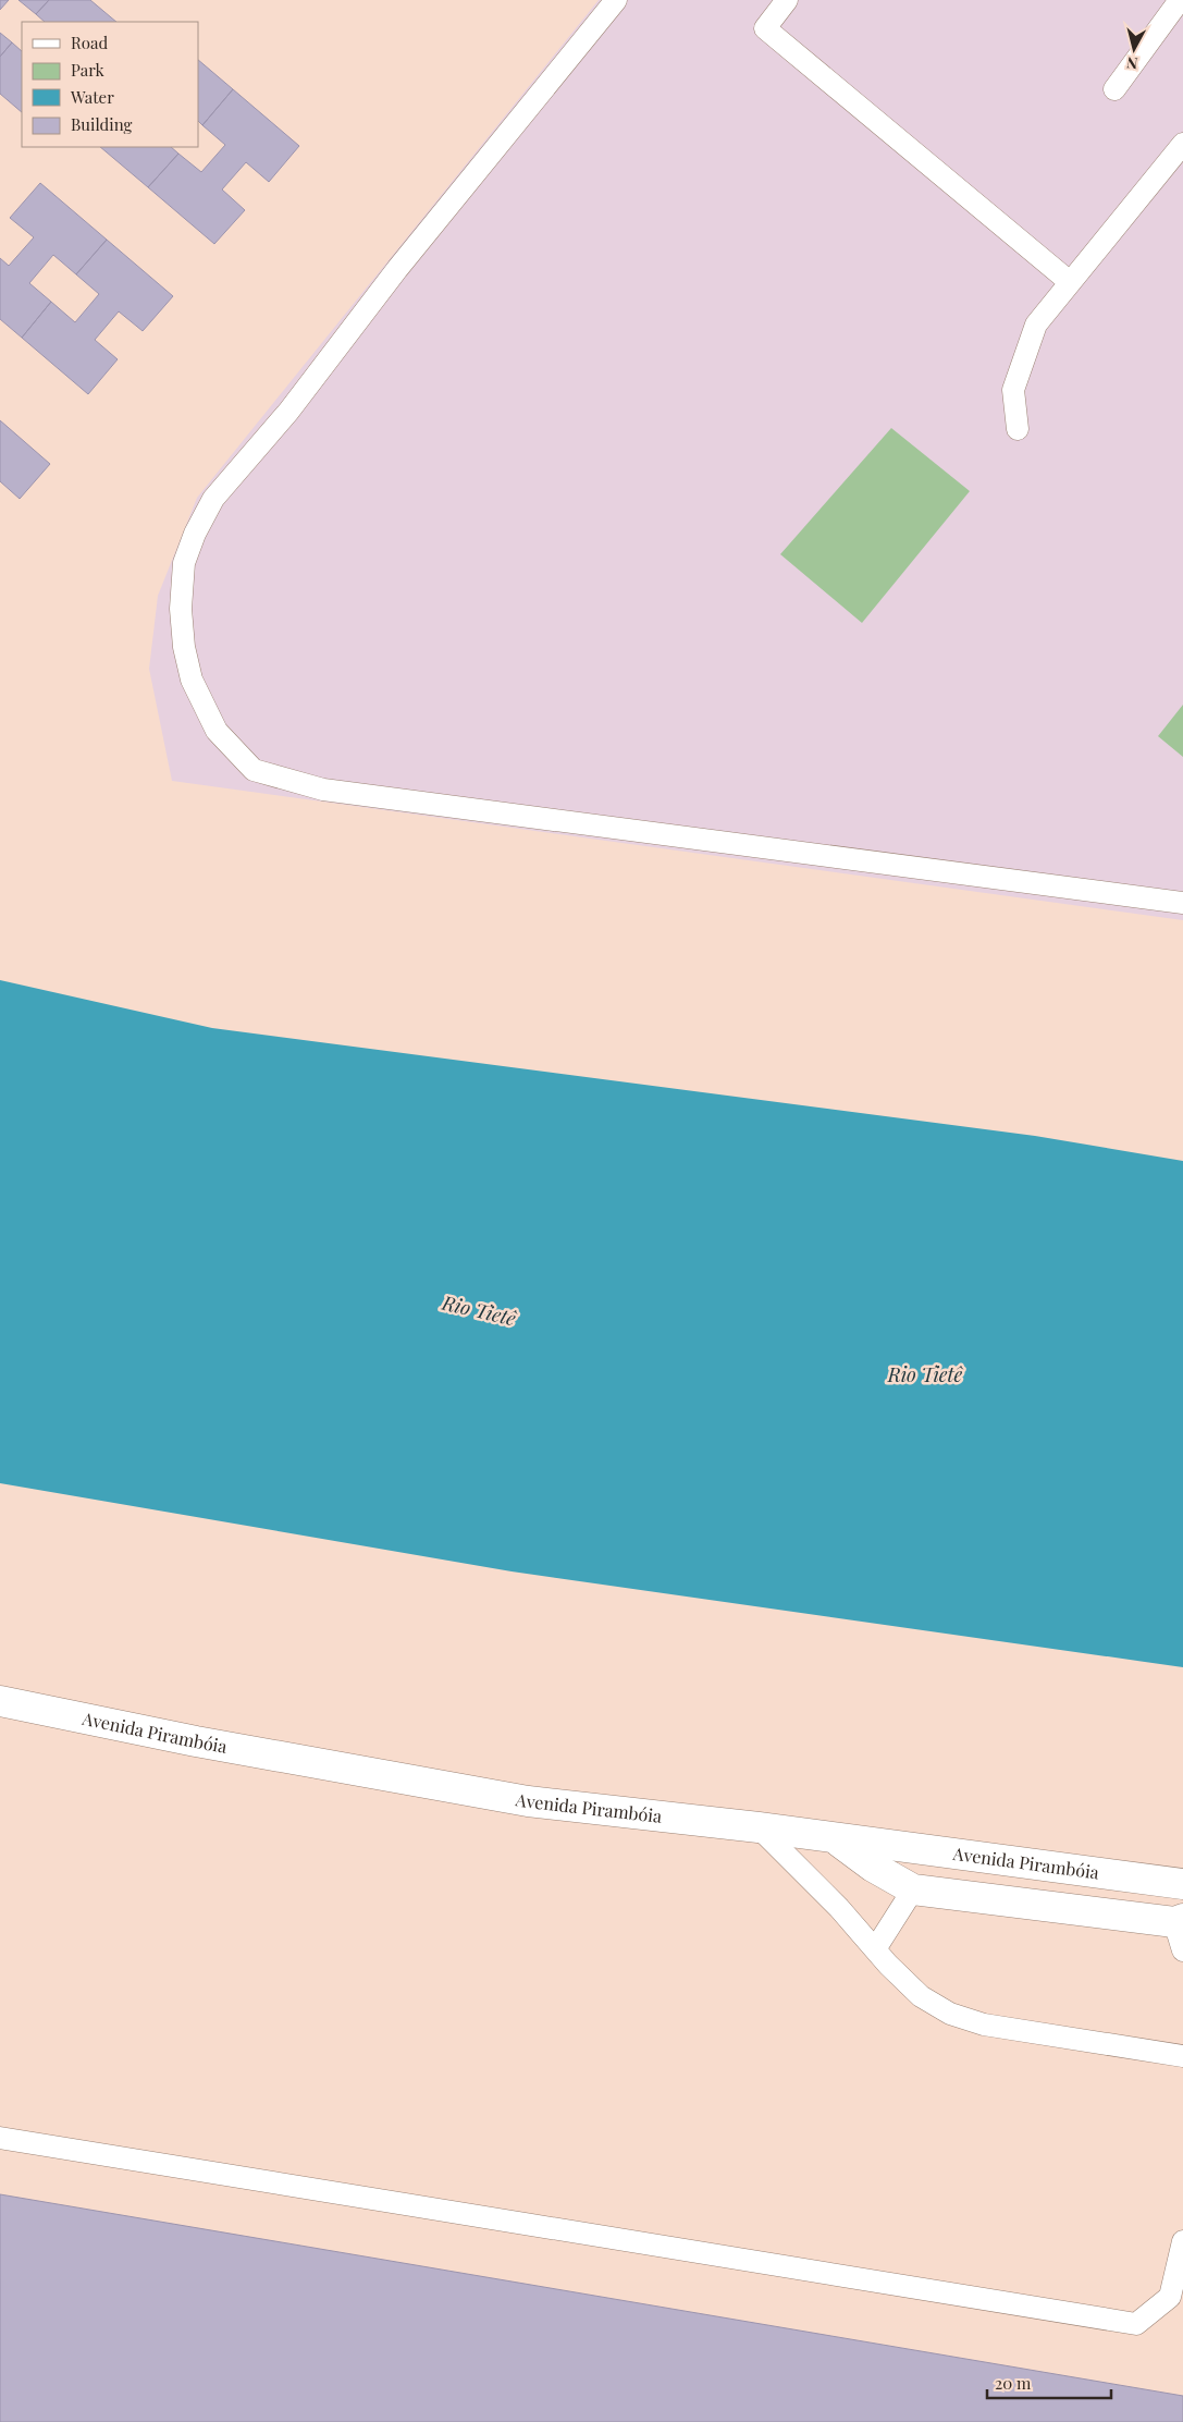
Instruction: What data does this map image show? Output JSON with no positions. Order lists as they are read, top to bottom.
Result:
{
  "streets": {
    "main road": ["Avenida Pirambóia"]
  },
  "water": ["Rio Tietê"],
  "legend": [
    "Road",
    "Park",
    "Water",
    "Building"
  ],
  "scale_bar": "20 m",
  "north": "bottom"
}
